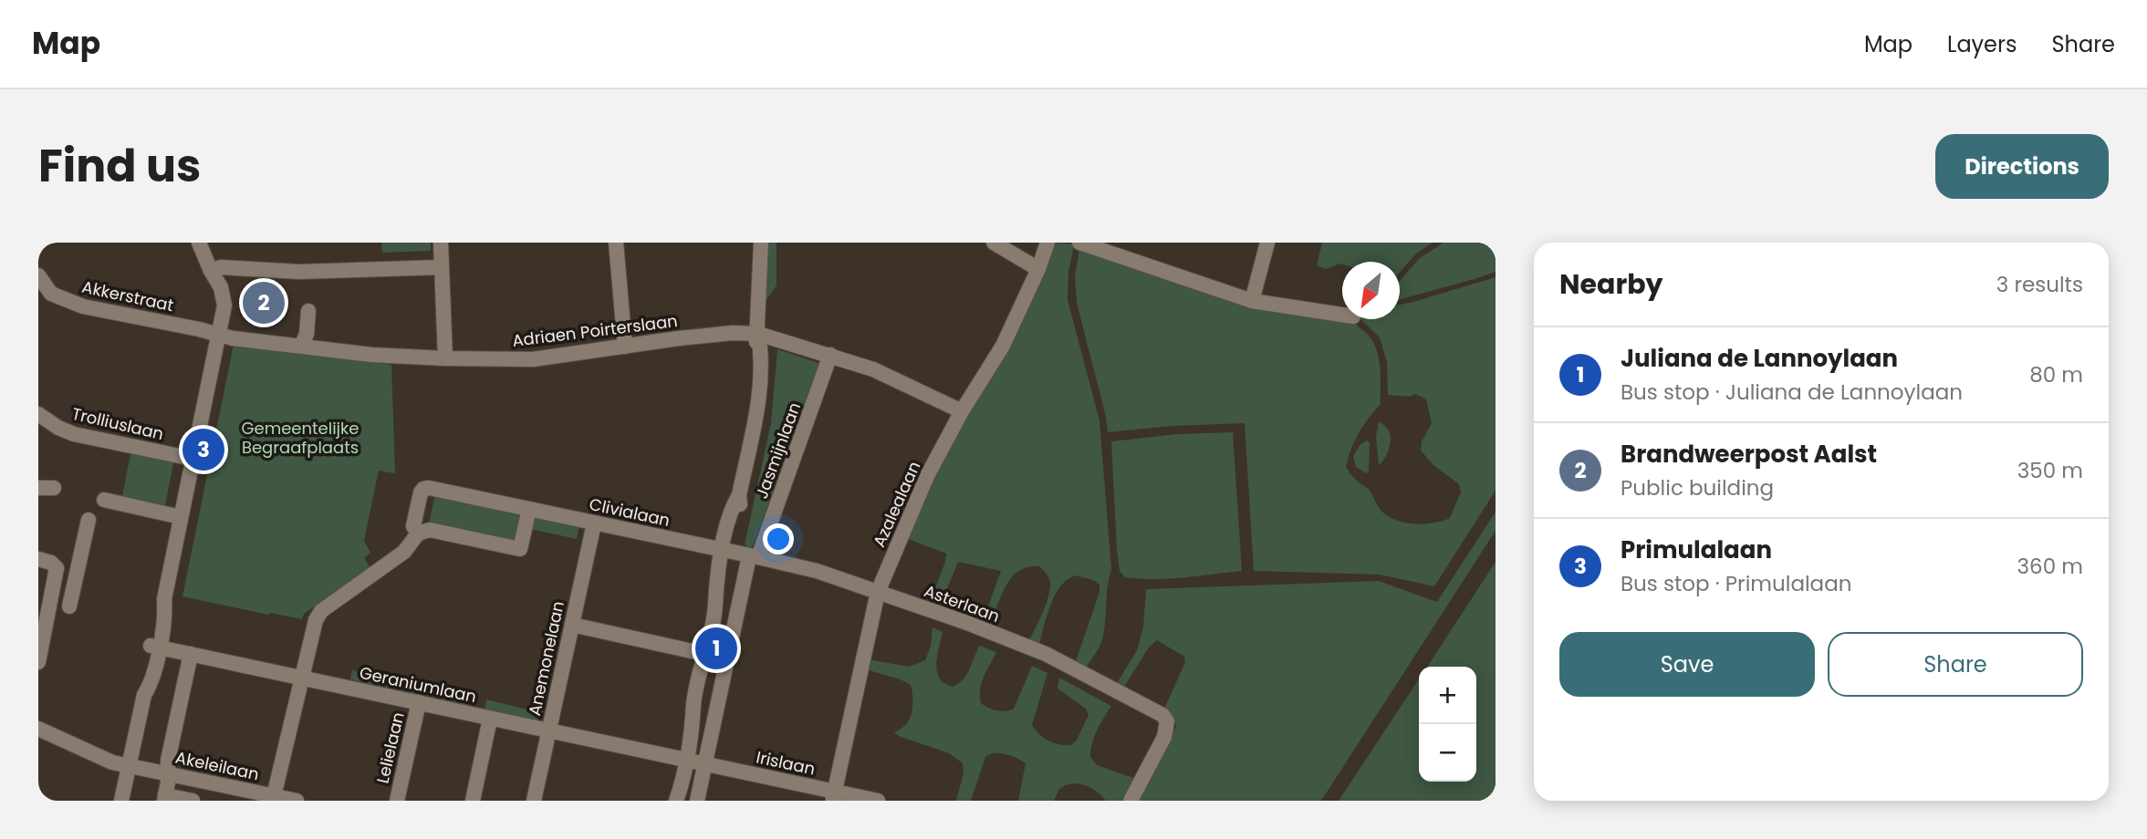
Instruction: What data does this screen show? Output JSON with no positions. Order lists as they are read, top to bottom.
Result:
{
  "streets": {
    "street": [
      "Akkerstraat",
      "Adriaen Poirterslaan",
      "Trolliuslaan",
      "Jasmijnlaan",
      "Azalealaan",
      "Clivialaan",
      "Asterlaan",
      "Anemonelaan",
      "Geraniumlaan",
      "Lelielaan",
      "Irislaan",
      "Akeleilaan"
    ]
  },
  "crossings": [
    ["Akkerstraat", "Adriaen Poirterslaan"],
    ["Adriaen Poirterslaan", "Jasmijnlaan"],
    ["Adriaen Poirterslaan", "Azalealaan"],
    ["Jasmijnlaan", "Asterlaan"],
    ["Jasmijnlaan", "Irislaan"],
    ["Azalealaan", "Asterlaan"],
    ["Azalealaan", "Irislaan"],
    ["Clivialaan", "Asterlaan"],
    ["Clivialaan", "Anemonelaan"],
    ["Anemonelaan", "Geraniumlaan"],
    ["Geraniumlaan", "Lelielaan"],
    ["Geraniumlaan", "Irislaan"]
  ],
  "parks": ["Gemeentelijke Begraafplaats"],
  "north": "bottom left",
  "page": {
    "header": "Map",
    "nav": ["Map", "Layers", "Share"],
    "title": "Find us",
    "buttons": [
      "Directions",
      ["Save", "Share"]
    ],
    "heading": ["Nearby", "3 results"],
    "pins": ["2", "3", "1"],
    "list": [
      {
        "mark": "1",
        "name": "Juliana de Lannoylaan",
        "note": "Bus stop · Juliana de Lannoylaan",
        "value": "80 m"
      },
      {
        "mark": "2",
        "name": "Brandweerpost Aalst",
        "note": "Public building",
        "value": "350 m"
      },
      {
        "mark": "3",
        "name": "Primulalaan",
        "note": "Bus stop · Primulalaan",
        "value": "360 m"
      }
    ],
    "map_buttons": ["+", "−"]
  }
}
